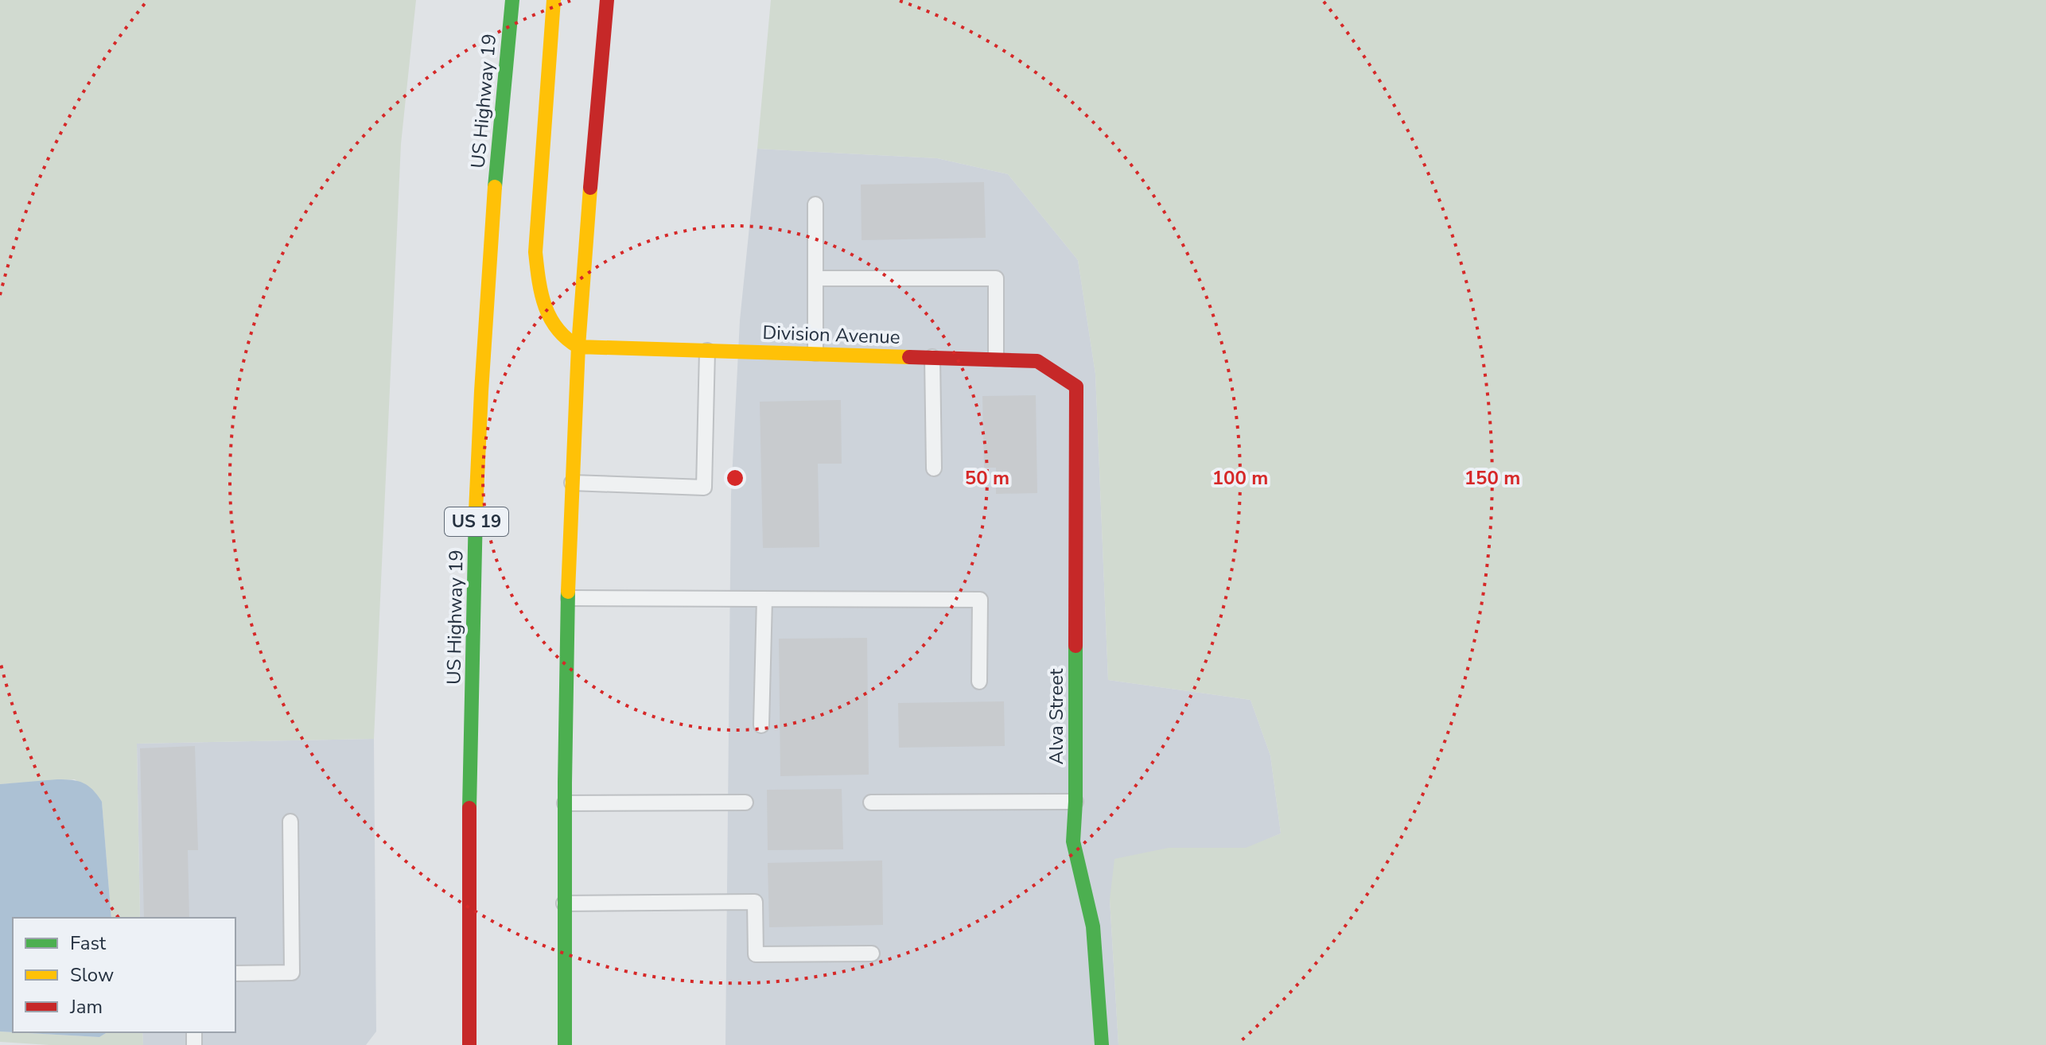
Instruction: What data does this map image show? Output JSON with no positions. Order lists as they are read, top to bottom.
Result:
{
  "streets": {
    "main road": [
      "US Highway 19",
      "Division Avenue",
      "US 19",
      "Alva Street"
    ]
  },
  "crossings": [
    ["Division Avenue", "Alva Street"]
  ],
  "legend": ["Fast", "Slow", "Jam"],
  "rings": ["50 m", "100 m", "150 m"]
}
